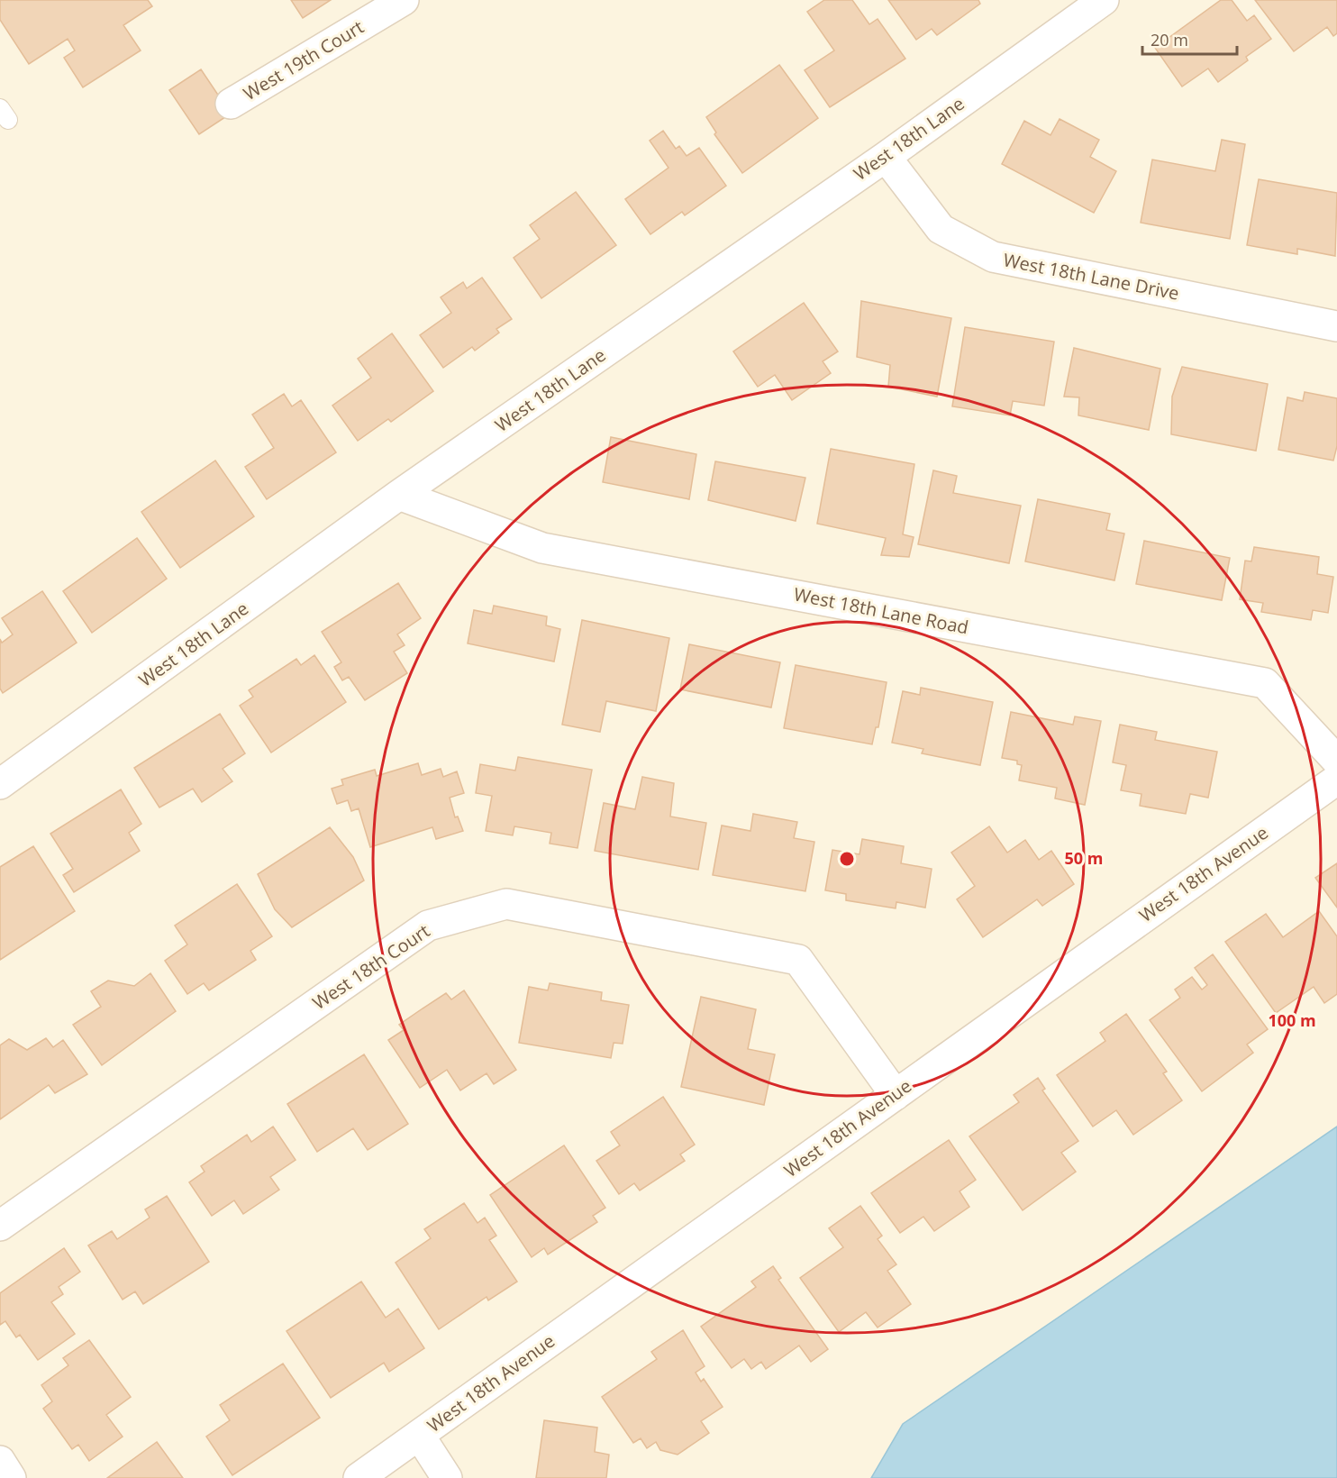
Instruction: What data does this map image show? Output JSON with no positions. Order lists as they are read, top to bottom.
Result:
{
  "streets": {
    "street": [
      "West 19th Court",
      "West 18th Lane",
      "West 18th Lane Drive",
      "West 18th Lane Road",
      "West 18th Avenue",
      "West 18th Court"
    ]
  },
  "crossings": [
    ["West 18th Lane", "West 18th Lane Drive"],
    ["West 18th Lane", "West 18th Lane Road"],
    ["West 18th Avenue", "West 18th Court"]
  ],
  "scale_bar": "20 m",
  "rings": ["50 m", "100 m"]
}
